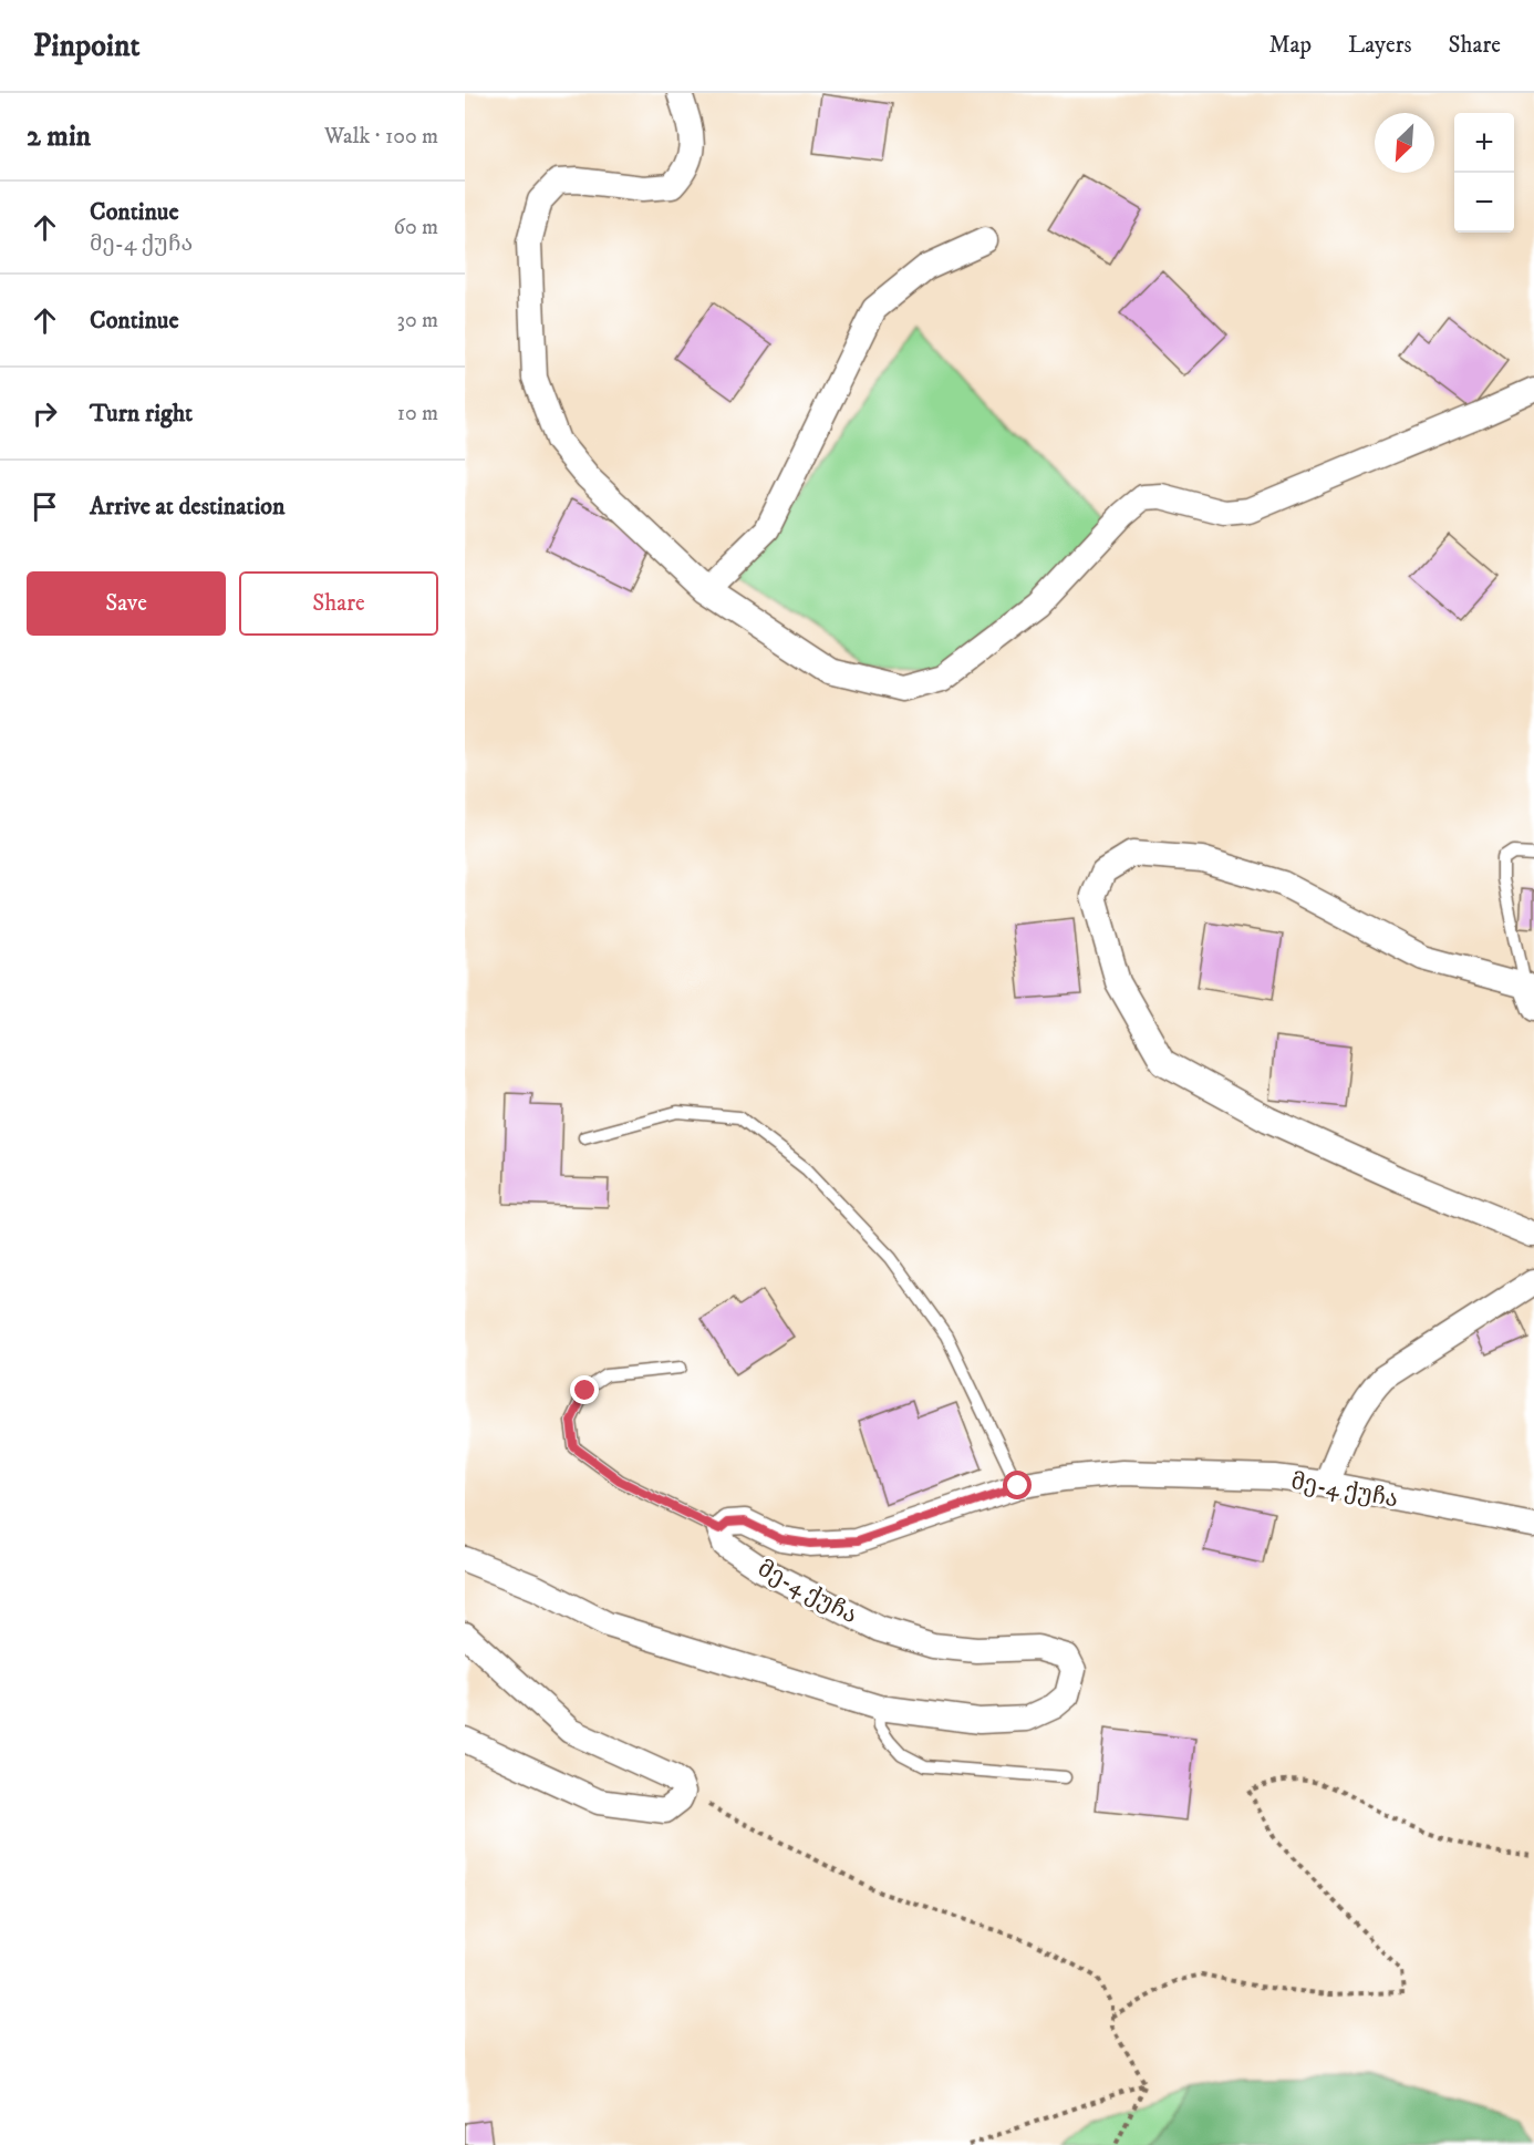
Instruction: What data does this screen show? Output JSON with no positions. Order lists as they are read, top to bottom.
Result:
{
  "streets": {
    "street": ["მე-4 ქუჩა"]
  },
  "north": "bottom left",
  "page": {
    "header": "Pinpoint",
    "nav": ["Map", "Layers", "Share"],
    "heading": ["2 min", "Walk · 100 m"],
    "map_buttons": ["+", "−"],
    "list": [
      ["Continue", "მე-4 ქუჩა", "60 m"],
      ["Continue", "30 m"],
      ["Turn right", "10 m"],
      "Arrive at destination"
    ],
    "buttons": ["Save", "Share"]
  }
}
